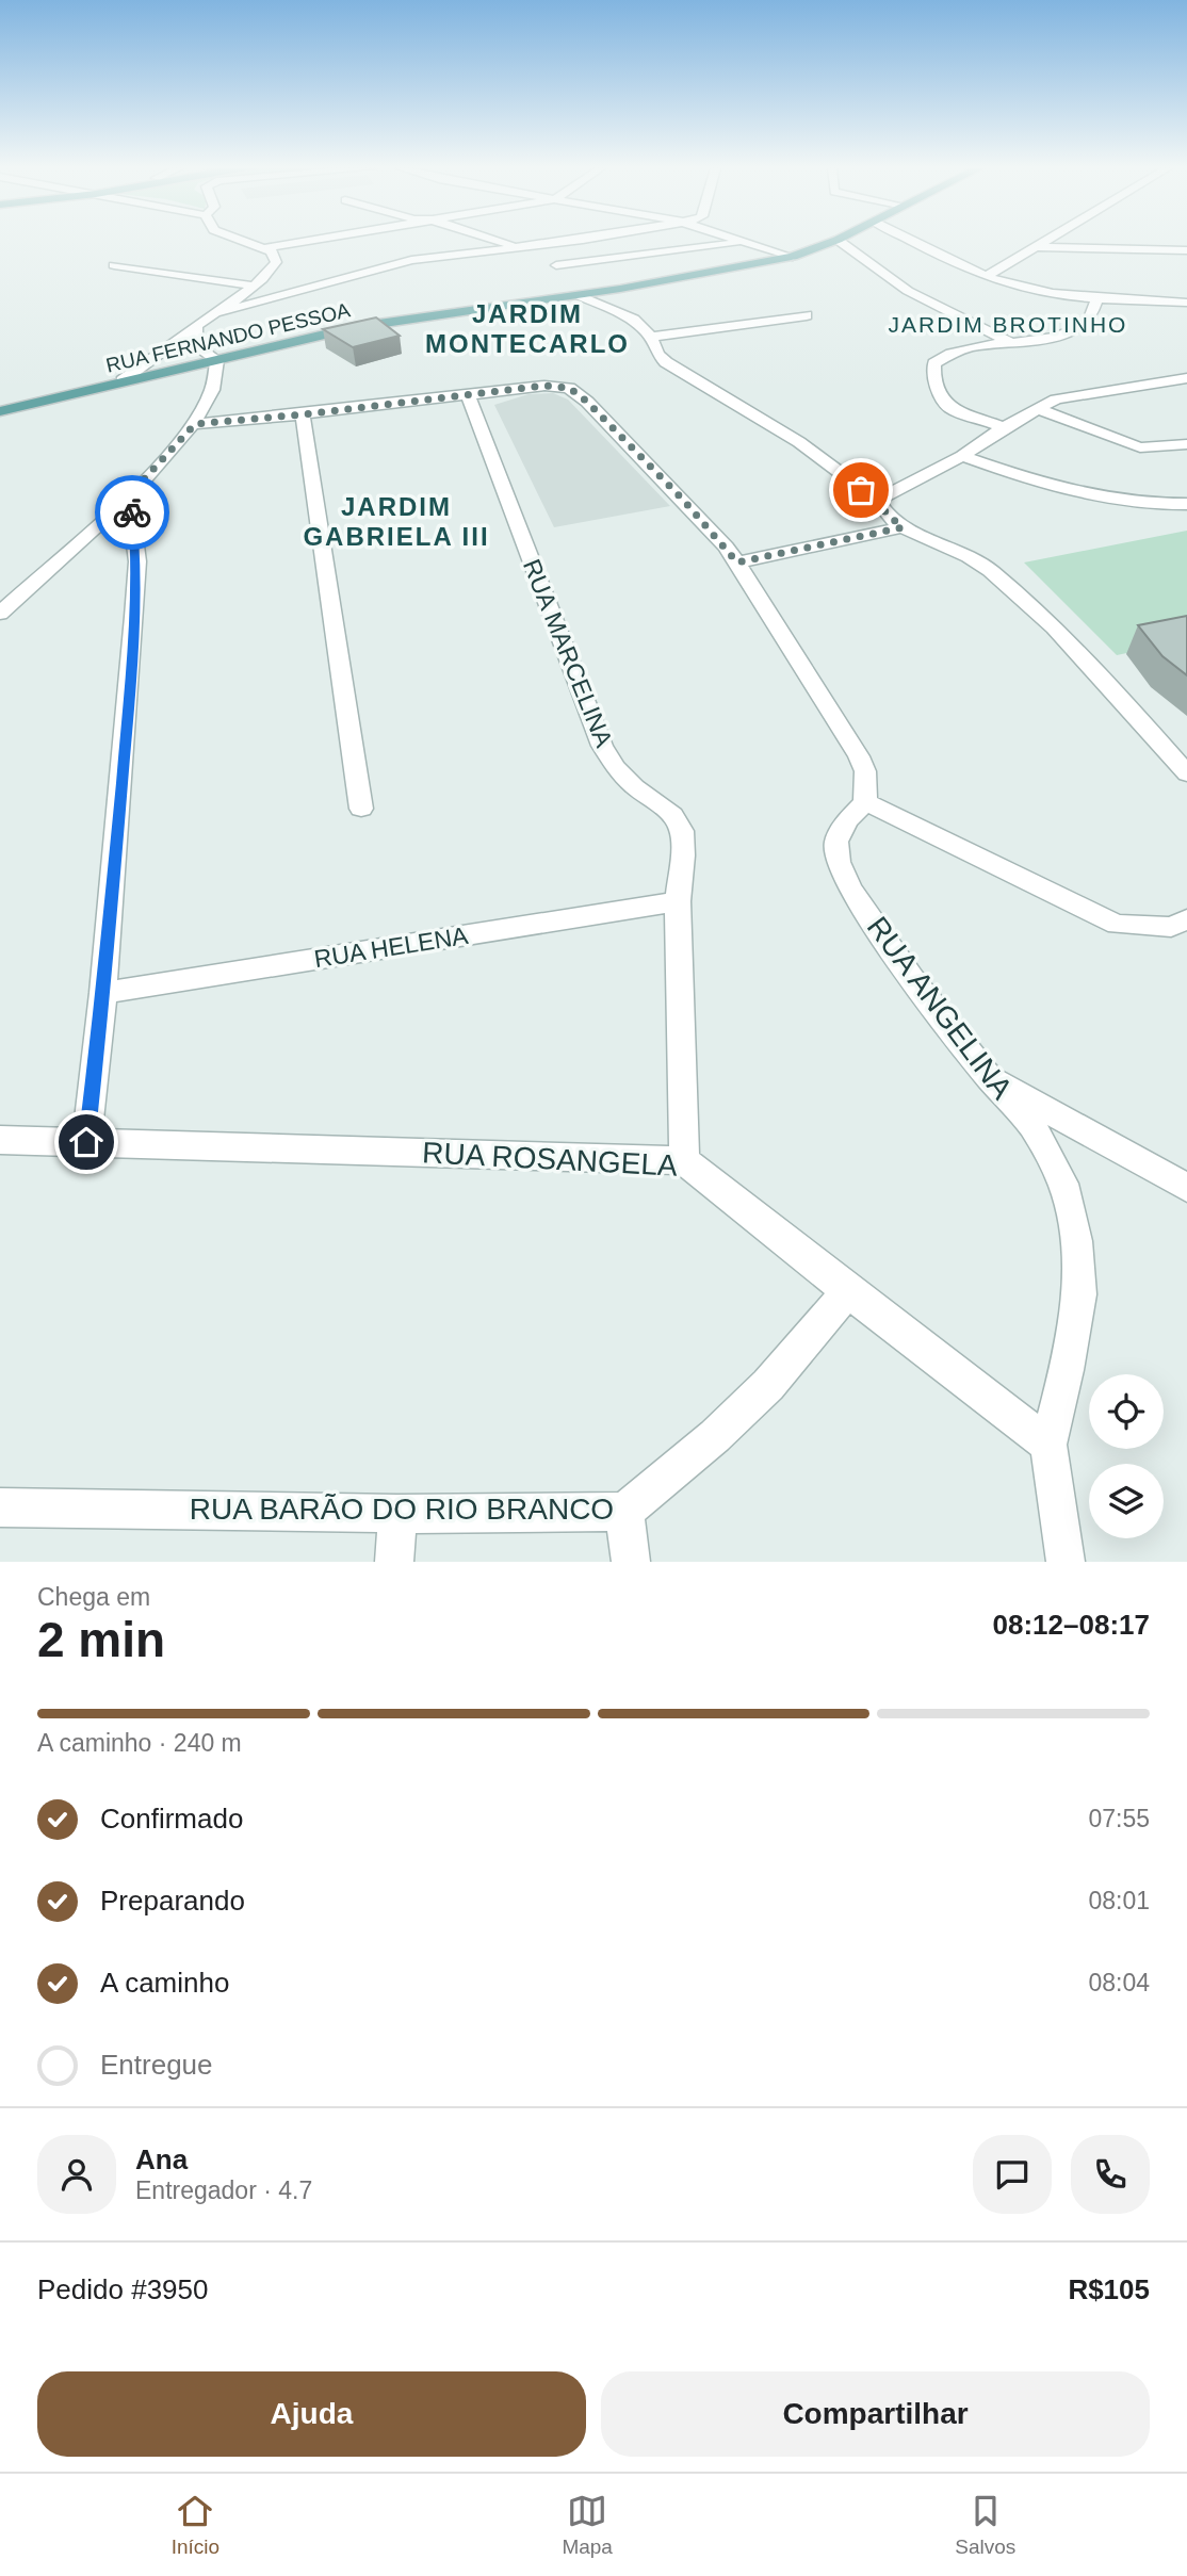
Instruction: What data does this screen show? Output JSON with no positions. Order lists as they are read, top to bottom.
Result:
{
  "streets": {
    "main road": ["RUA FERNANDO PESSOA"],
    "street": [
      "RUA MARCELINA",
      "RUA HELENA",
      "RUA ANGELINA",
      "RUA ROSANGELA",
      "RUA BARÃO DO RIO BRANCO"
    ]
  },
  "crossings": [
    ["RUA MARCELINA", "RUA HELENA"],
    ["RUA MARCELINA", "RUA ROSANGELA"],
    ["RUA ANGELINA", "RUA ROSANGELA"],
    ["RUA ROSANGELA", "RUA BARÃO DO RIO BRANCO"]
  ],
  "districts": ["JARDIM MONTECARLO", "JARDIM BROTINHO", "JARDIM GABRIELA III"],
  "page": {
    "heading": ["2 min", "Chega em", "08:12–08:17"],
    "panel": [
      "Ana",
      "Entregador · 4.7",
      "Pedido #3950",
      "R$105"
    ],
    "bar": "A caminho · 240 m",
    "list": [
      ["Confirmado", "07:55"],
      ["Preparando", "08:01"],
      ["A caminho", "08:04"],
      "Entregue"
    ],
    "buttons": ["Ajuda", "Compartilhar"],
    "tabs": ["Início", "Mapa", "Salvos"]
  }
}
